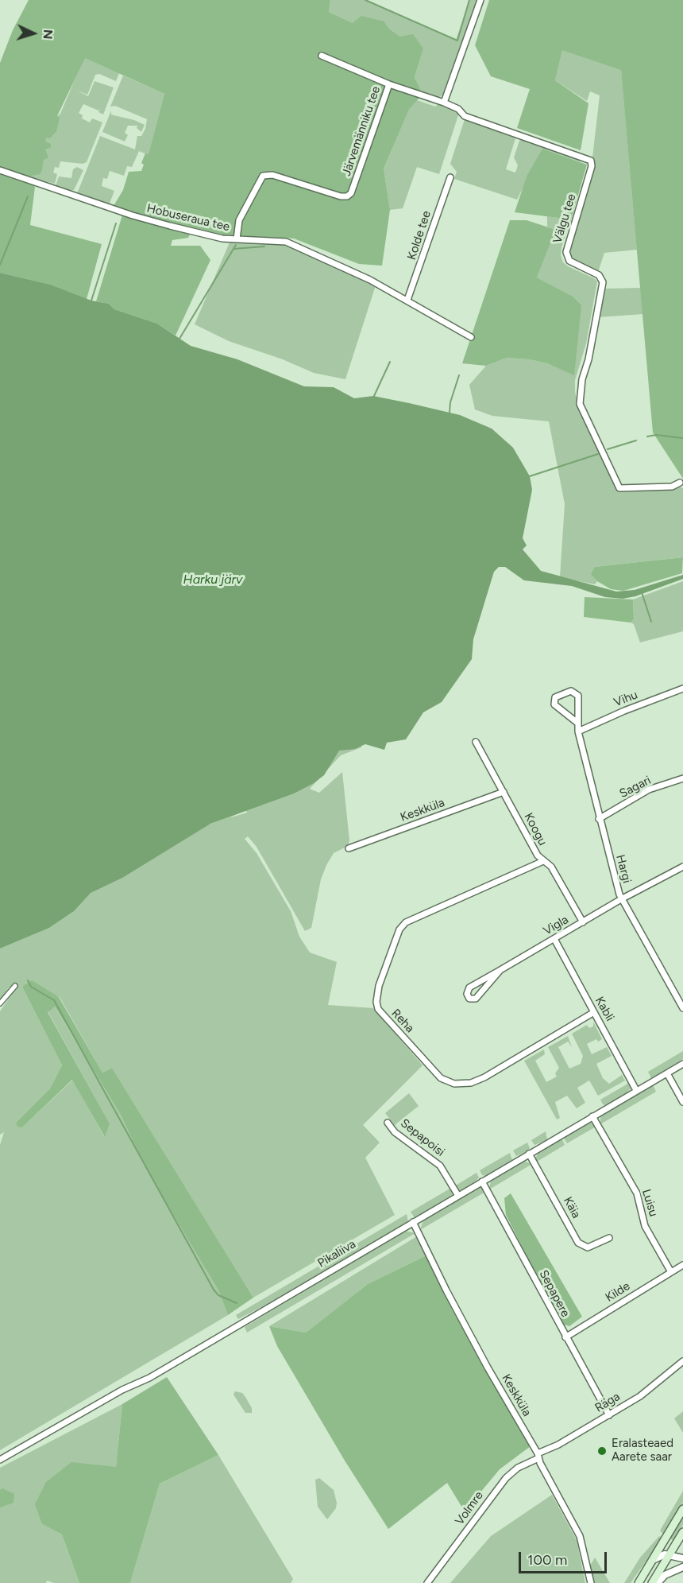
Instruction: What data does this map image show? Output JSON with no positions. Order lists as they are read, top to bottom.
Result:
{
  "streets": {
    "street": [
      "Järvemänniku tee",
      "Hobuseraua tee",
      "Välgu tee",
      "Kolde tee",
      "Vihu",
      "Sagari",
      "Keskküla",
      "Koogu",
      "Hargi",
      "Vigla",
      "Kabli",
      "Reha",
      "Sepapoisi",
      "Luisu",
      "Käia",
      "Pikaliiva",
      "Kilde",
      "Sepapere",
      "Räga",
      "Volmre"
    ]
  },
  "crossings": [
    ["Järvemänniku tee", "Hobuseraua tee"],
    ["Järvemänniku tee", "Välgu tee"],
    ["Hobuseraua tee", "Kolde tee"],
    ["Vihu", "Hargi"],
    ["Sagari", "Hargi"],
    ["Keskküla", "Koogu"],
    ["Keskküla", "Pikaliiva"],
    ["Keskküla", "Räga"],
    ["Keskküla", "Volmre"],
    ["Koogu", "Vigla"],
    ["Koogu", "Reha"],
    ["Hargi", "Vigla"],
    ["Vigla", "Kabli"],
    ["Kabli", "Reha"],
    ["Kabli", "Pikaliiva"],
    ["Sepapoisi", "Pikaliiva"],
    ["Luisu", "Pikaliiva"],
    ["Luisu", "Kilde"],
    ["Käia", "Pikaliiva"],
    ["Pikaliiva", "Sepapere"],
    ["Kilde", "Sepapere"],
    ["Sepapere", "Räga"],
    ["Räga", "Volmre"]
  ],
  "water": ["Harku järv"],
  "places": ["Eralasteaed Aarete saar"],
  "scale_bar": "100 m",
  "north": "right"
}
